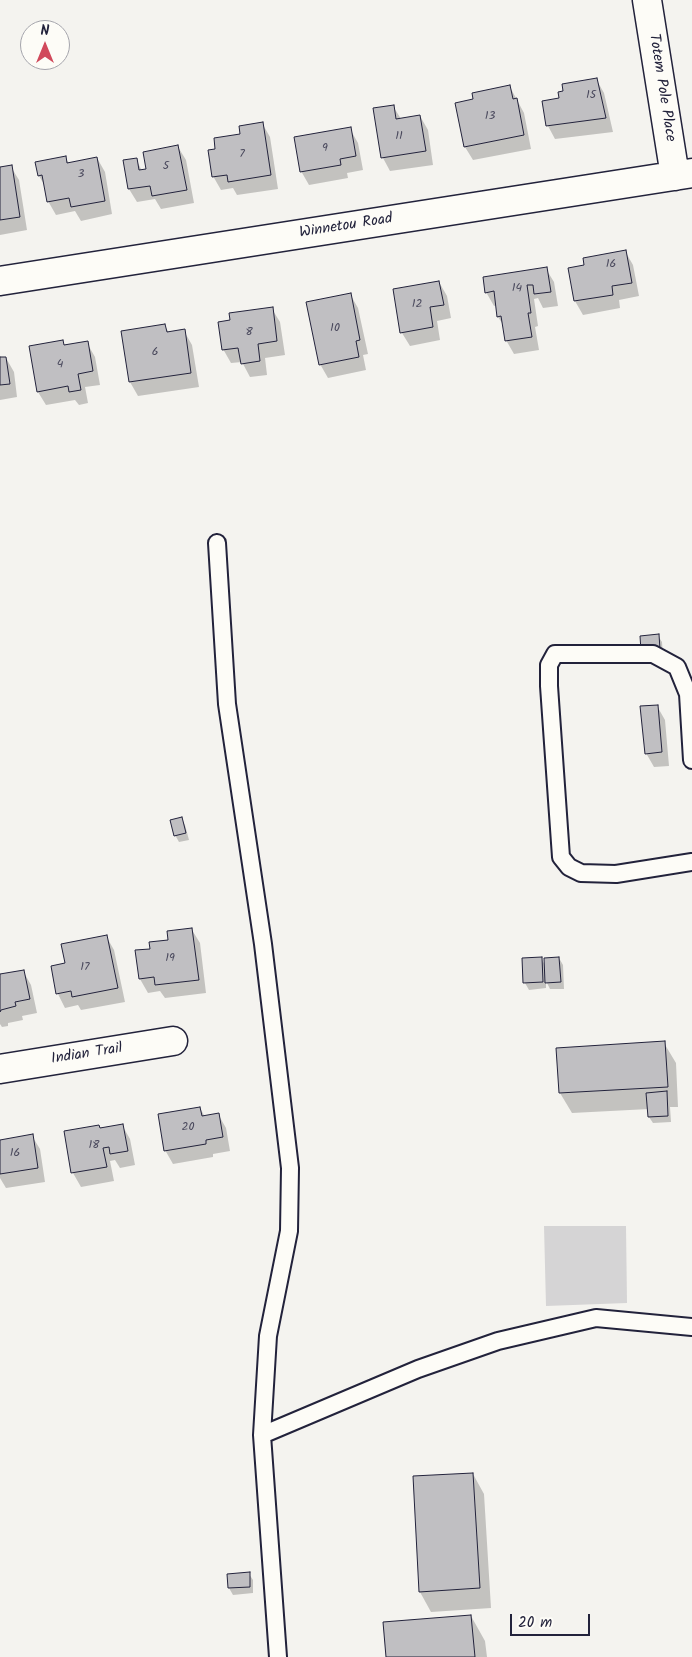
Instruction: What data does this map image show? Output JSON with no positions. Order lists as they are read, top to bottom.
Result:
{
  "streets": {
    "street": ["Totem Pole Place", "Winnetou Road", "Indian Trail"]
  },
  "crossings": [
    ["Totem Pole Place", "Winnetou Road"]
  ],
  "house_numbers": [
    "15",
    "13",
    "11",
    "9",
    "7",
    "5",
    "3",
    "16",
    "14",
    "12",
    "10",
    "8",
    "6",
    "4",
    "19",
    "17",
    "20",
    "18",
    "16"
  ],
  "scale_bar": "20 m",
  "north": "top"
}
